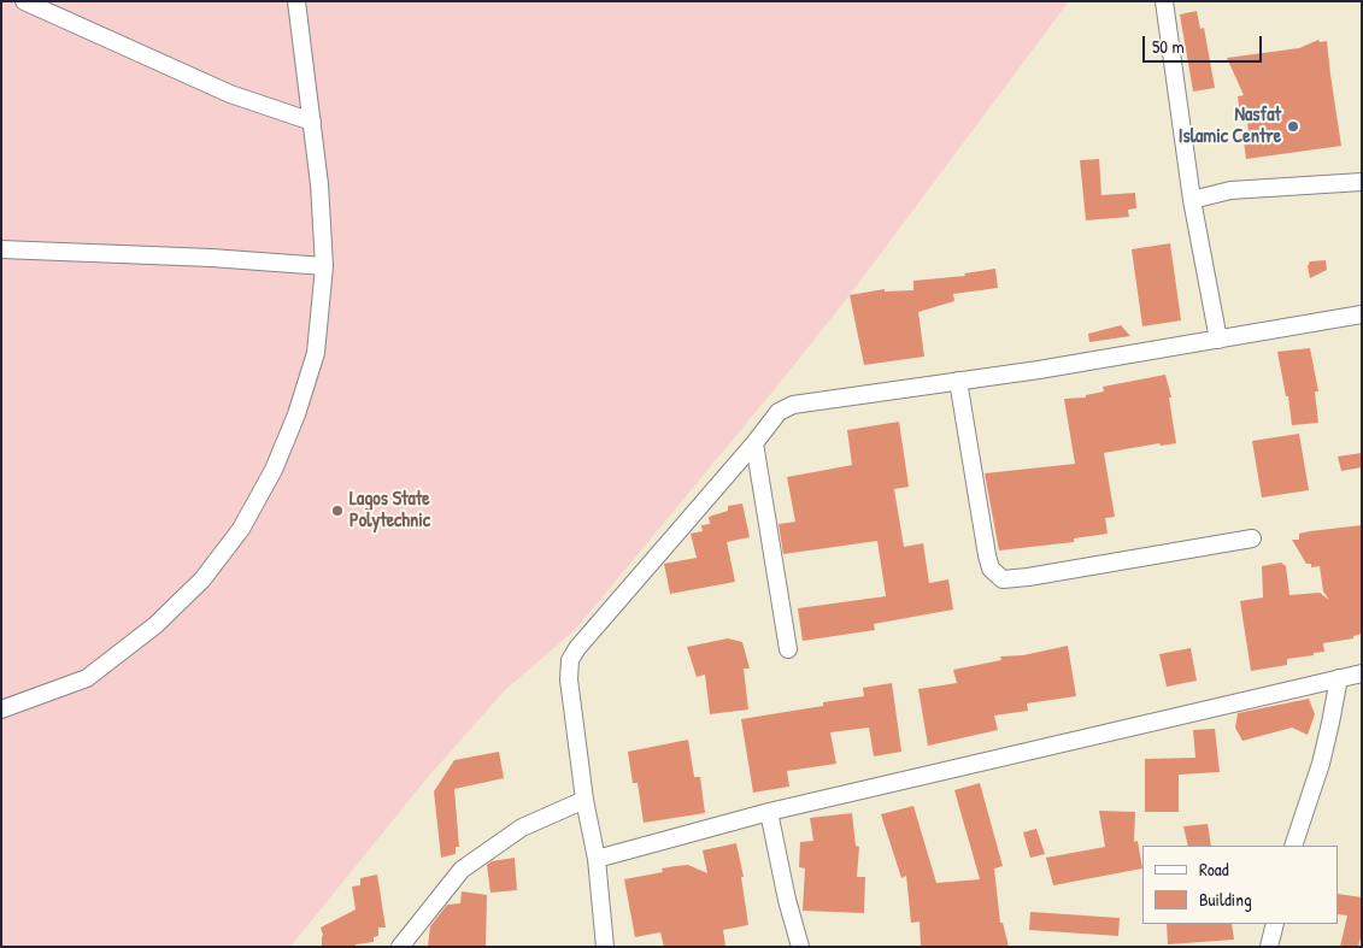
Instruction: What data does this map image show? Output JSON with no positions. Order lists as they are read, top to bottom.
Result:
{
  "places": ["Nasfat Islamic Centre", "Lagos State Polytechnic"],
  "legend": ["Road", "Building"],
  "scale_bar": "50 m"
}
